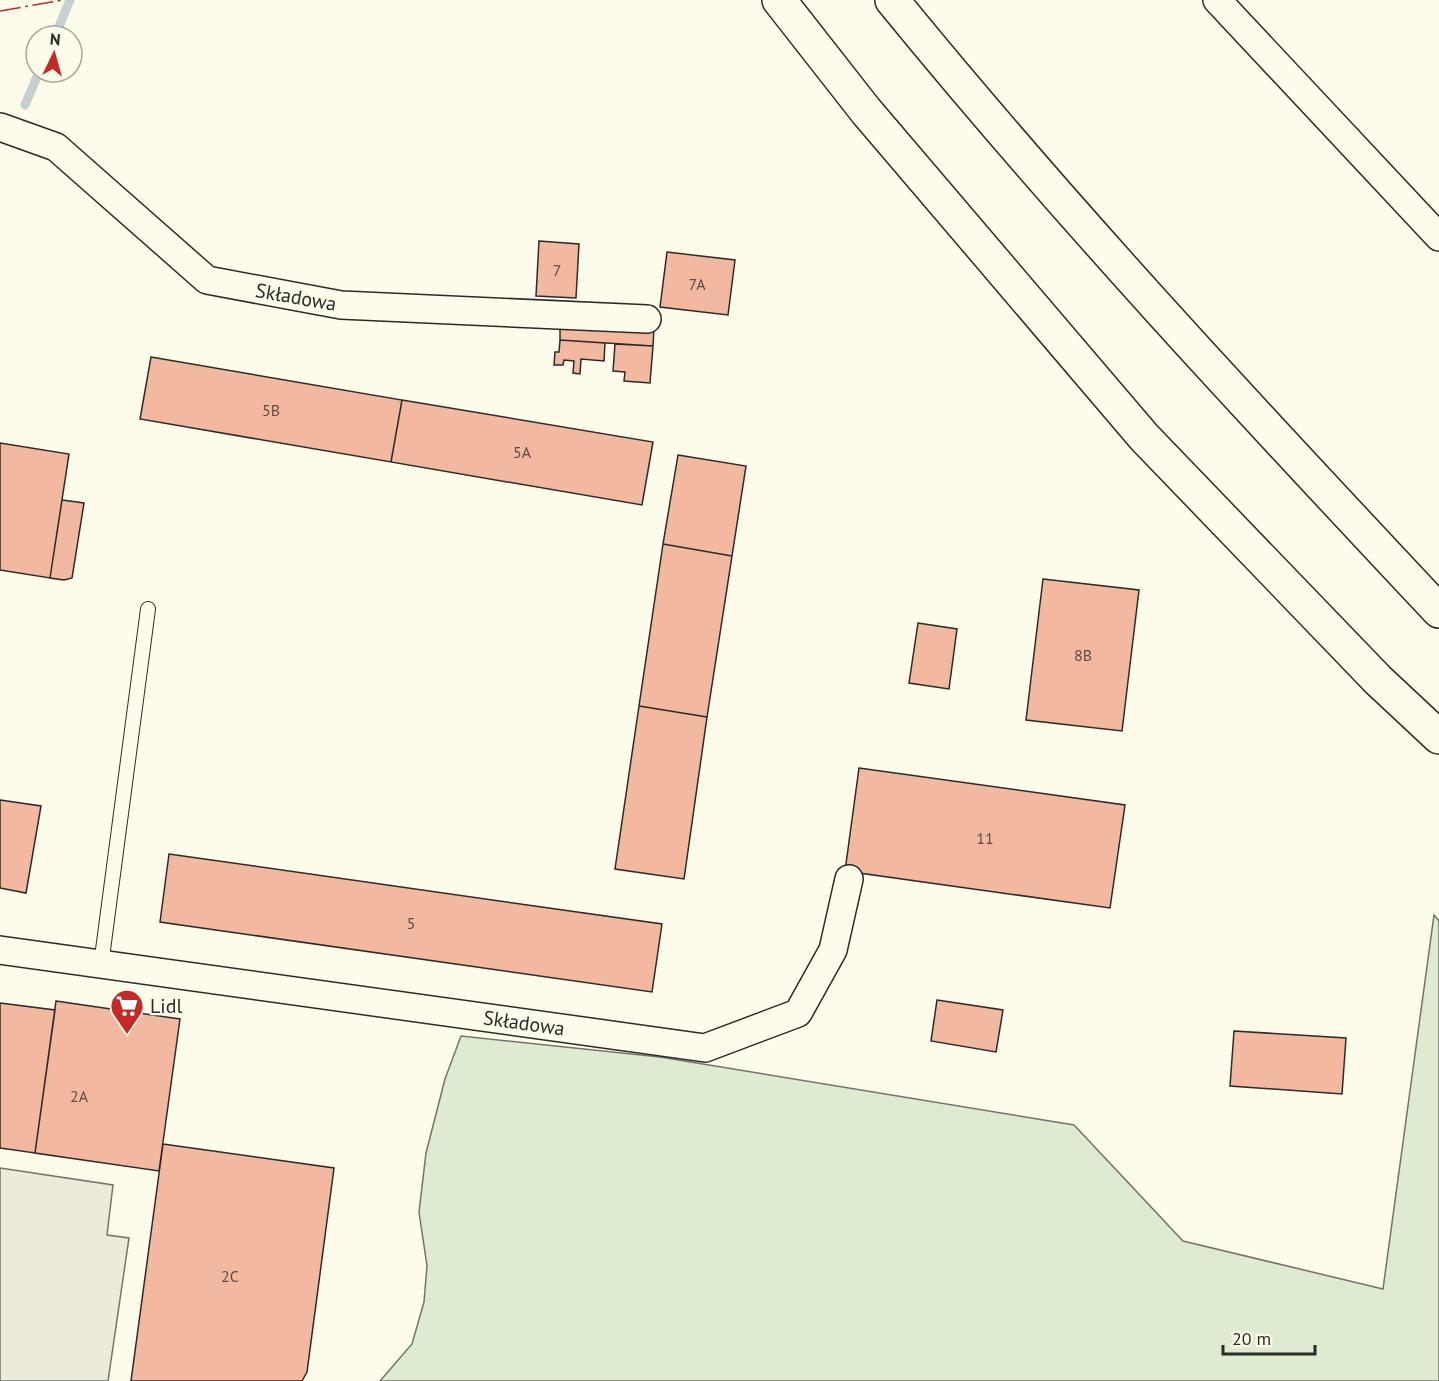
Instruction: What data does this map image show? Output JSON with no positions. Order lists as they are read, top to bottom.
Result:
{
  "streets": {
    "street": ["Składowa"]
  },
  "places": {
    "supermarket": ["Lidl"]
  },
  "house_numbers": [
    "7",
    "7A",
    "5B",
    "5A",
    "8B",
    "11",
    "5",
    "2A",
    "2C"
  ],
  "scale_bar": "20 m",
  "north": "top"
}
